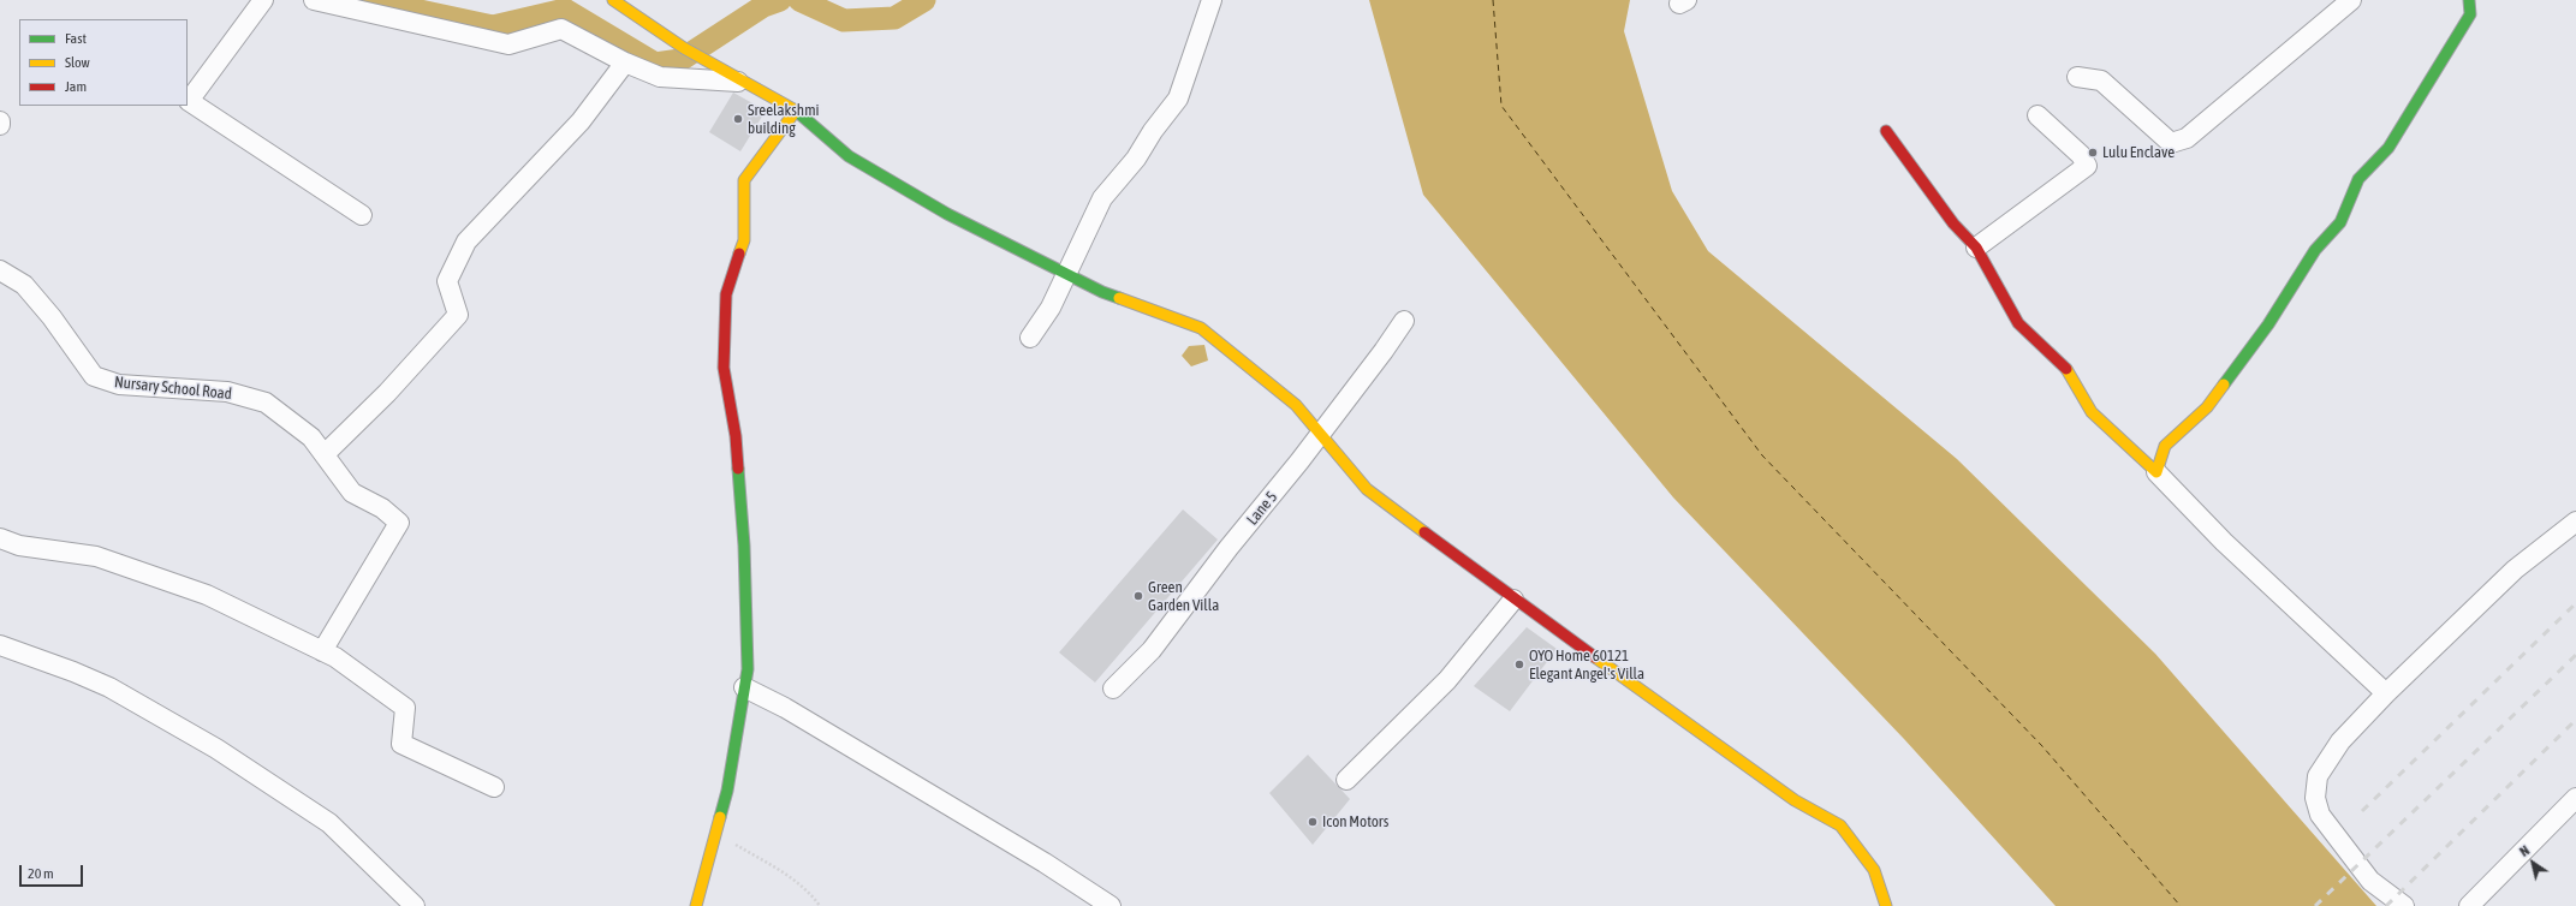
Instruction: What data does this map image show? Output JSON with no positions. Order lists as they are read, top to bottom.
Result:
{
  "streets": {
    "street": ["Nursary School Road", "Lane 5"]
  },
  "places": [
    "Sreelakshmi building",
    "Lulu Enclave",
    "Green Garden Villa",
    "OYO Home 60121 Elegant Angel's Villa",
    "Icon Motors"
  ],
  "legend": ["Fast", "Slow", "Jam"],
  "scale_bar": "20 m",
  "north": "top left"
}
